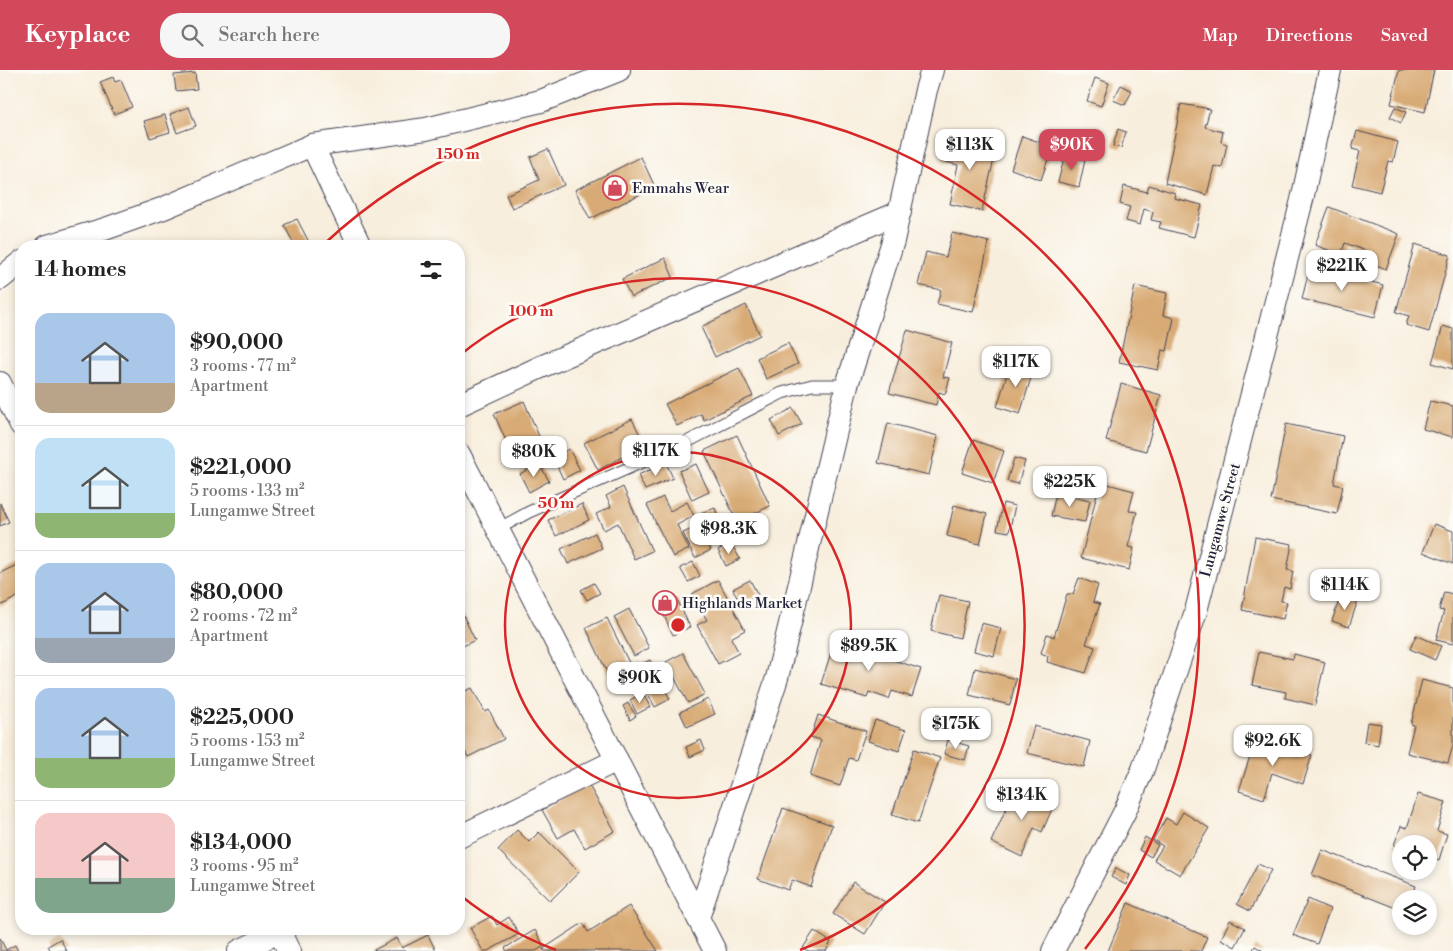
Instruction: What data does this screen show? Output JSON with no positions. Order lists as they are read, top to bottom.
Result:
{
  "streets": {
    "street": ["Lungamwe Street"]
  },
  "places": {
    "shop": ["Emmahs Wear", "Highlands Market"]
  },
  "page": {
    "header": "Keyplace",
    "search": "Search here",
    "nav": ["Map", "Directions", "Saved"],
    "price": [
      "$113K",
      "$90K",
      "$221K",
      "$117K",
      "$117K",
      "$80K",
      "$225K",
      "$98.3K",
      "$114K",
      "$89.5K",
      "$90K",
      "$175K",
      "$92.6K",
      "$134K"
    ],
    "heading": "14 homes",
    "list": [
      {
        "name": "$90,000",
        "note": "3 rooms · 77 m² · Apartment"
      },
      {
        "name": "$221,000",
        "note": "5 rooms · 133 m² · Lungamwe Street"
      },
      {
        "name": "$80,000",
        "note": "2 rooms · 72 m² · Apartment"
      },
      {
        "name": "$225,000",
        "note": "5 rooms · 153 m² · Lungamwe Street"
      },
      {
        "name": "$134,000",
        "note": "3 rooms · 95 m² · Lungamwe Street"
      }
    ]
  },
  "rings": ["150 m", "100 m", "50 m"]
}
